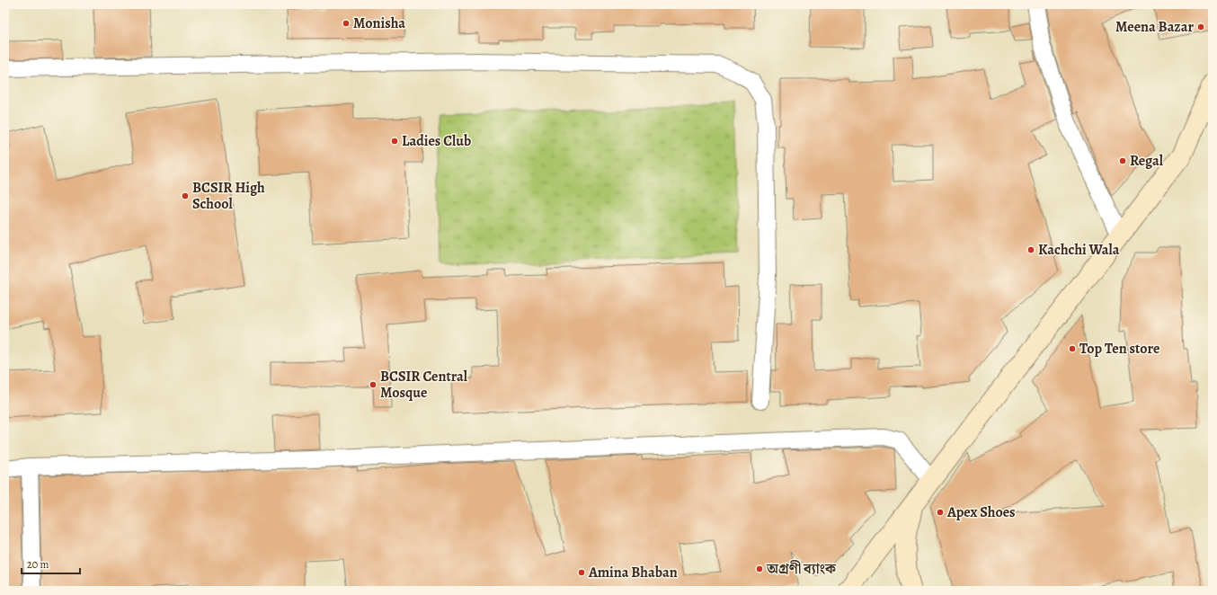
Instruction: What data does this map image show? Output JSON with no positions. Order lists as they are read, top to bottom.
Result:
{
  "places": [
    "Monisha",
    "Meena Bazar",
    "Ladies Club",
    "Regal",
    "BCSIR High School",
    "Kachchi Wala",
    "Top Ten store",
    "BCSIR Central Mosque",
    "Apex Shoes",
    "অগ্রণী ব্যাংক",
    "Amina Bhaban"
  ],
  "scale_bar": "20 m"
}
